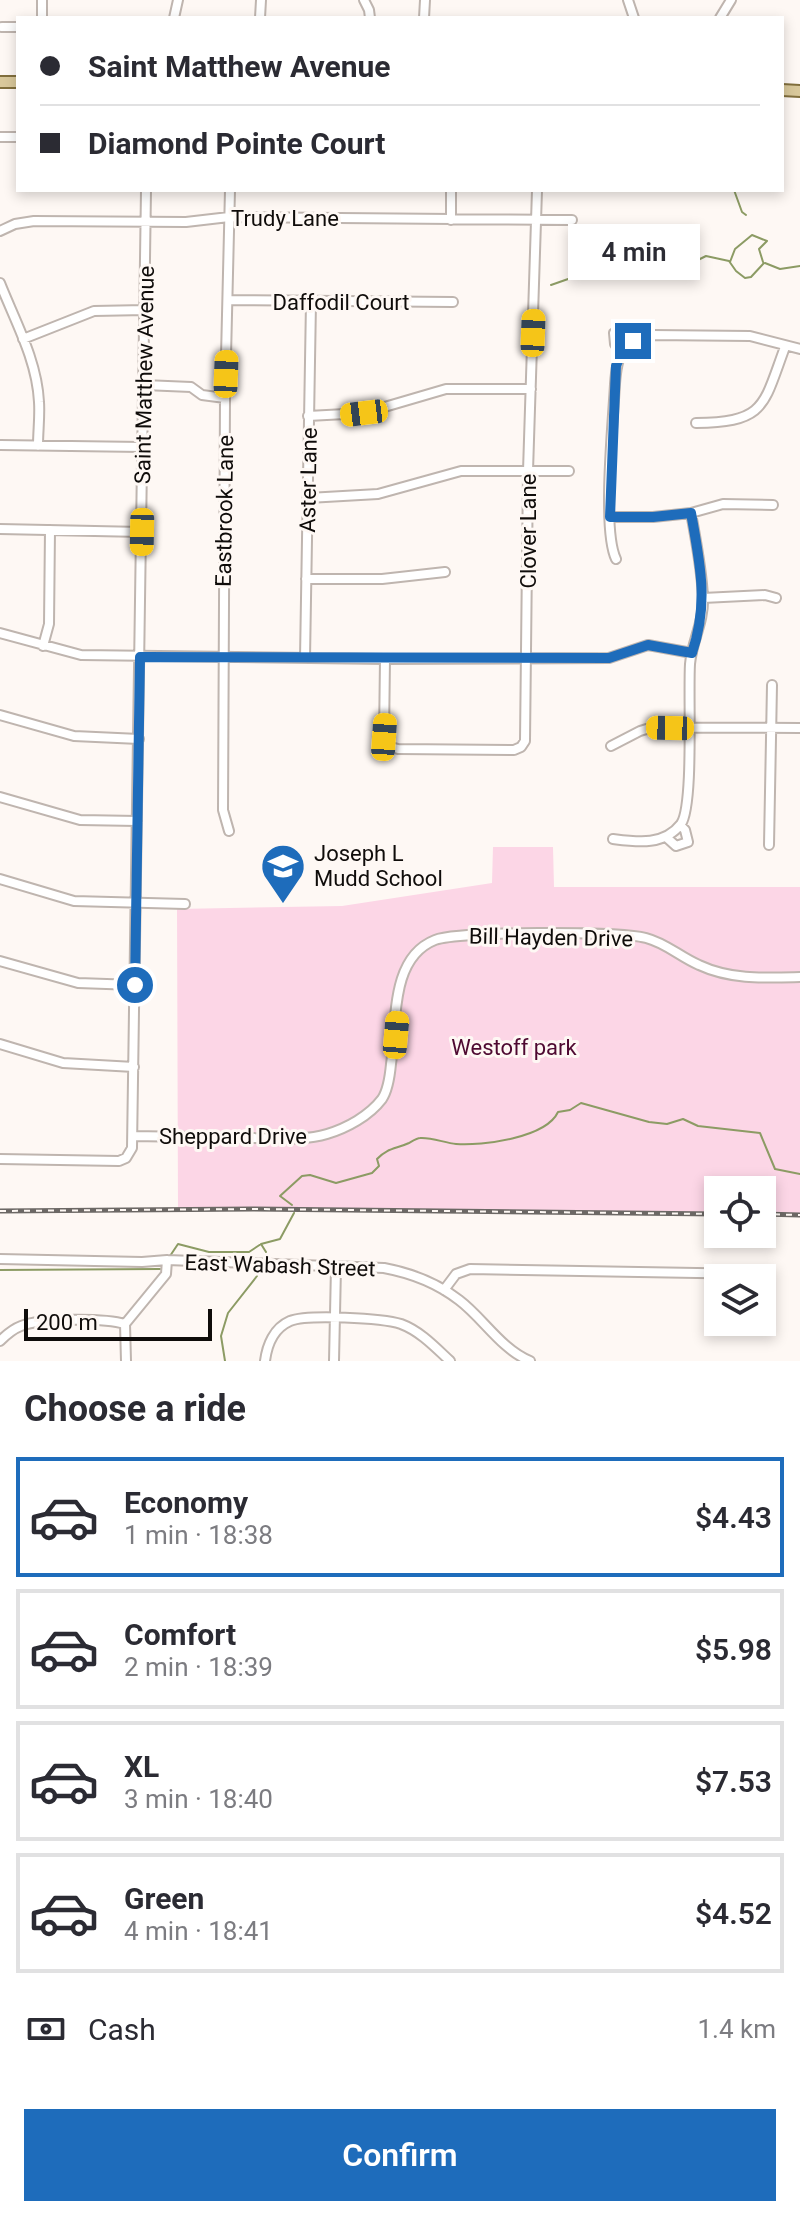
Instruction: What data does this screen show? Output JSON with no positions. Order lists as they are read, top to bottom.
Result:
{
  "streets": {
    "street": [
      "Trudy Lane",
      "Daffodil Court",
      "Saint Matthew Avenue",
      "Aster Lane",
      "Eastbrook Lane",
      "Clover Lane",
      "Bill Hayden Drive",
      "Sheppard Drive",
      "East Wabash Street"
    ]
  },
  "crossings": [
    ["Trudy Lane", "Saint Matthew Avenue"],
    ["Trudy Lane", "Eastbrook Lane"],
    ["Trudy Lane", "Clover Lane"],
    ["Daffodil Court", "Aster Lane"],
    ["Daffodil Court", "Eastbrook Lane"],
    ["Saint Matthew Avenue", "Sheppard Drive"],
    ["Bill Hayden Drive", "Sheppard Drive"]
  ],
  "parks": ["Westoff park"],
  "places": {
    "school or university": ["Joseph L Mudd School"]
  },
  "scale_bar": "200 m",
  "page": {
    "banner": ["Saint Matthew Avenue", "Diamond Pointe Court"],
    "bubble": "4 min",
    "scale": "200 m",
    "heading": "Choose a ride",
    "list": [
      {
        "name": "Economy",
        "note": "1 min · 18:38",
        "value": "$4.43"
      },
      {
        "name": "Comfort",
        "note": "2 min · 18:39",
        "value": "$5.98"
      },
      {
        "name": "XL",
        "note": "3 min · 18:40",
        "value": "$7.53"
      },
      {
        "name": "Green",
        "note": "4 min · 18:41",
        "value": "$4.52"
      }
    ],
    "pay": ["Cash", "1.4 km"],
    "buttons": "Confirm"
  }
}
